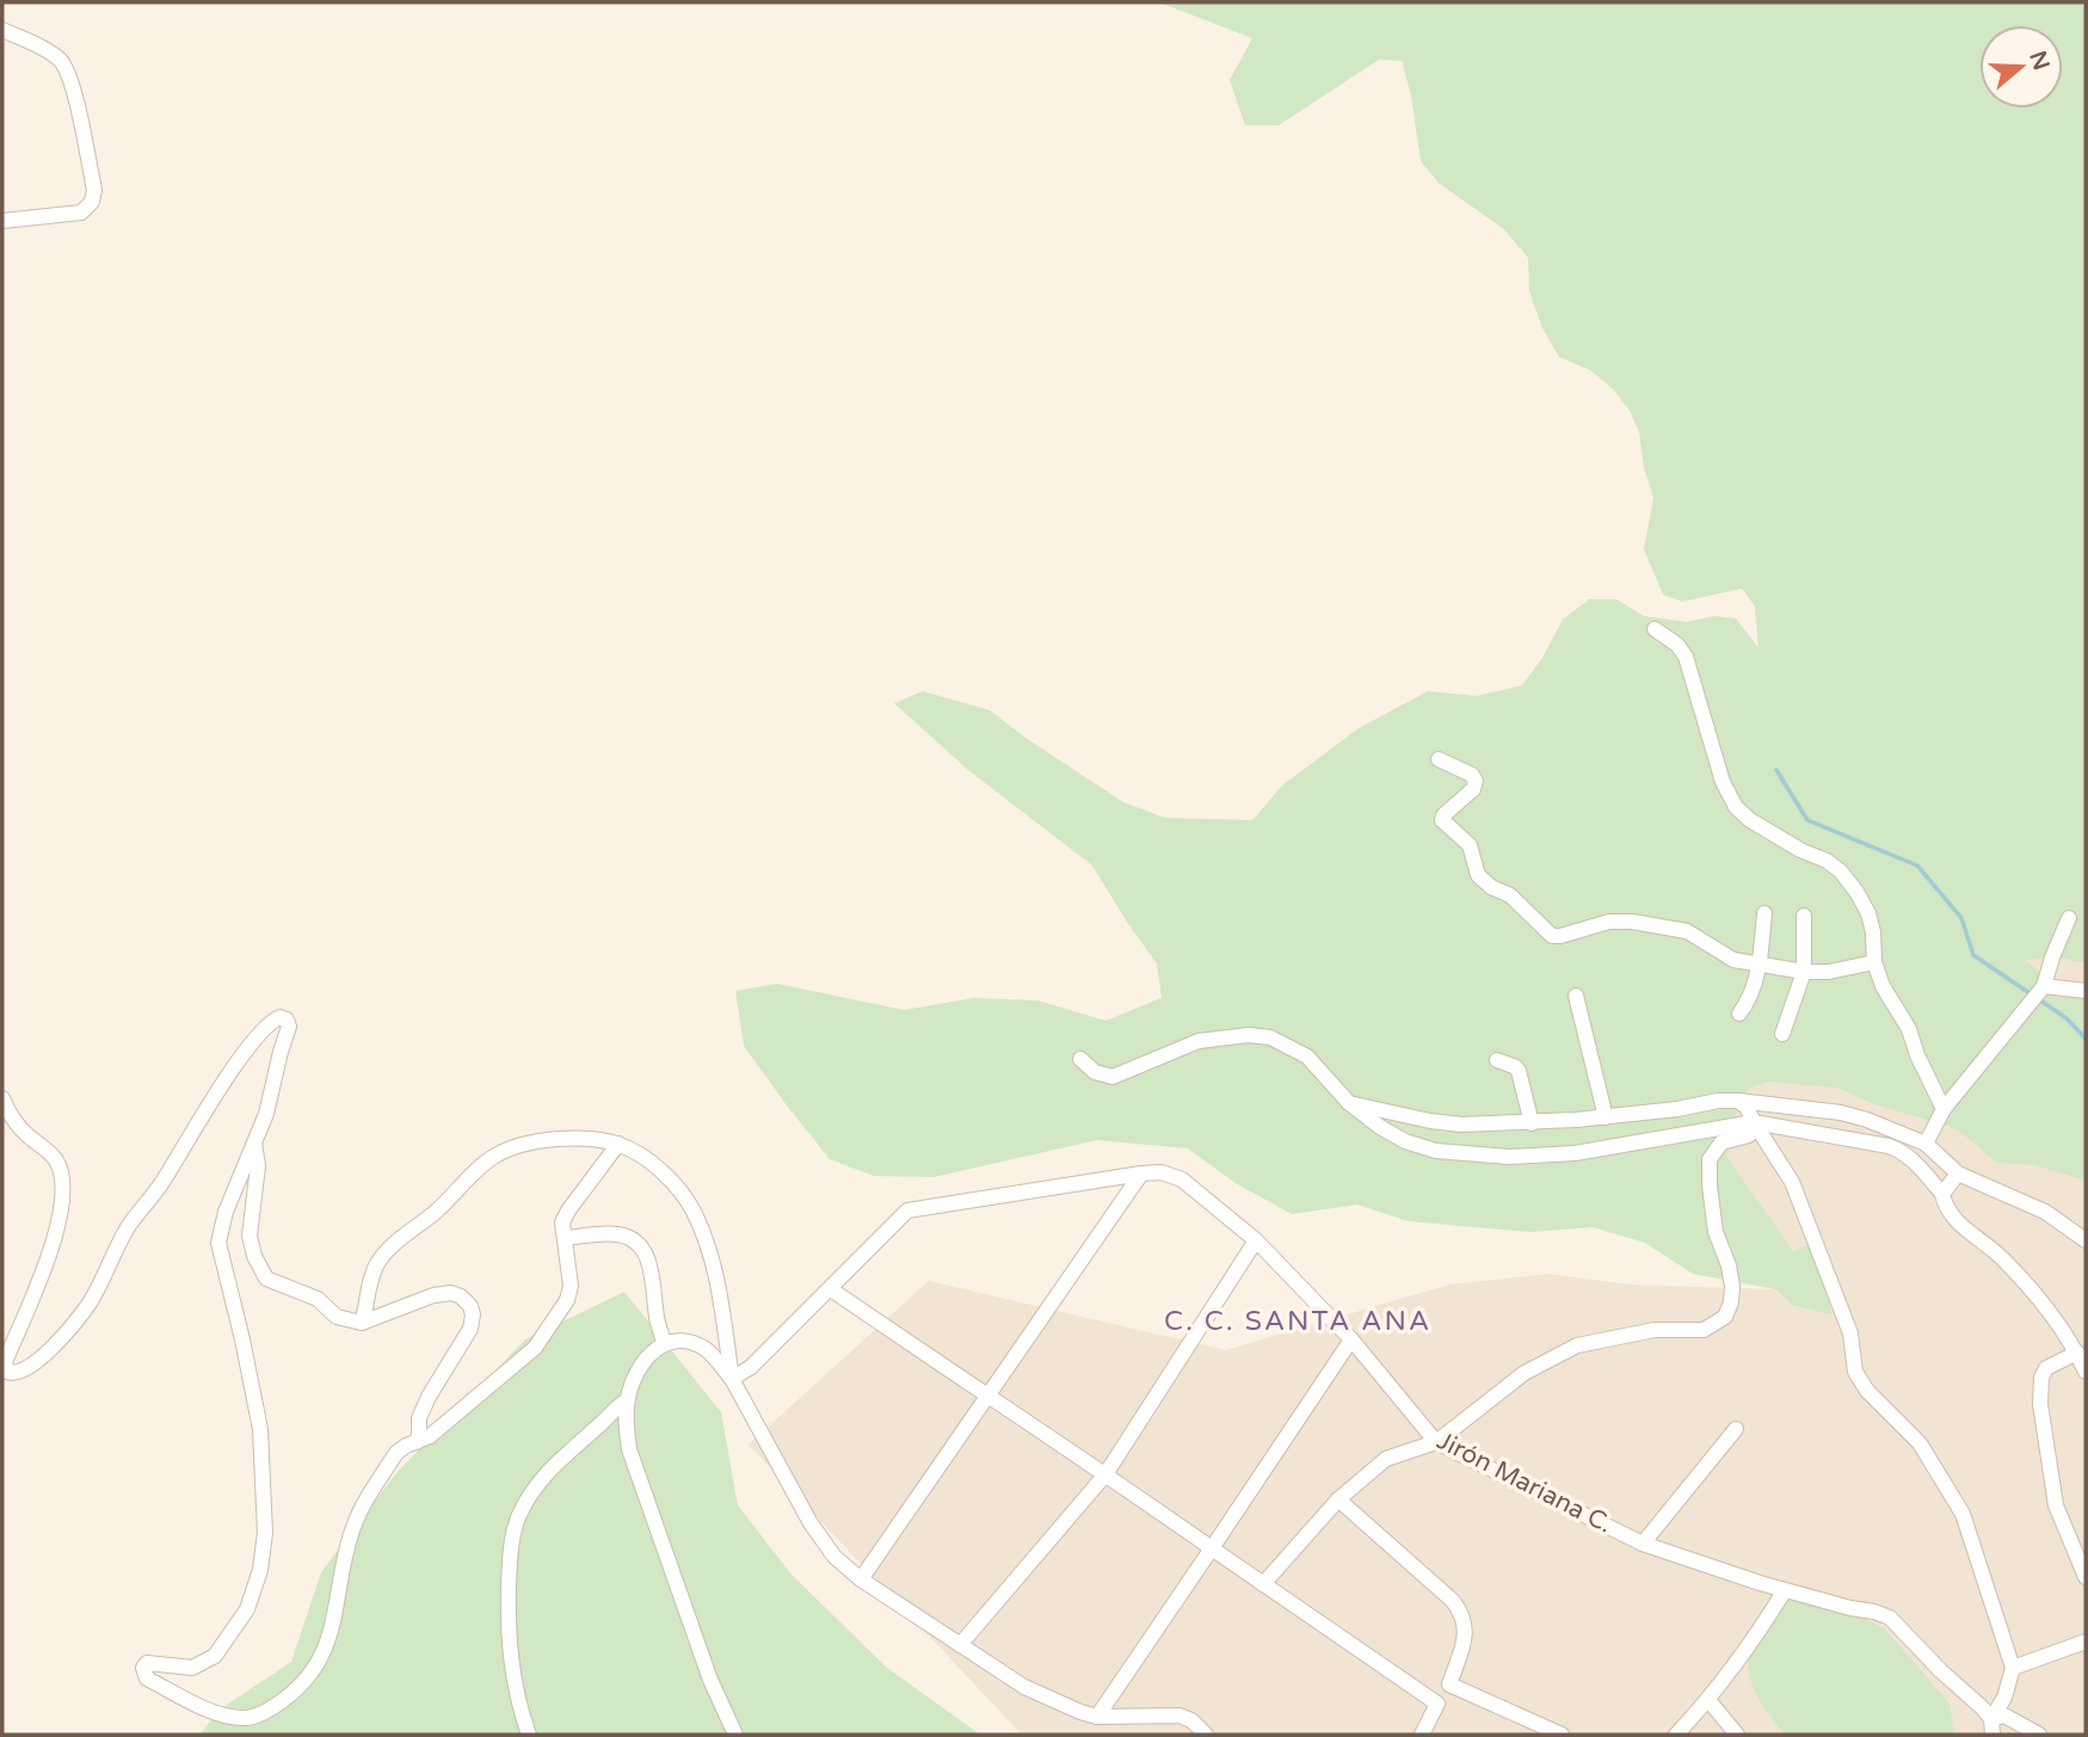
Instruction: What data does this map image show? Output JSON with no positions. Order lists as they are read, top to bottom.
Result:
{
  "streets": {
    "street": ["Jirón Mariana C."]
  },
  "districts": ["C. C. SANTA ANA"],
  "north": "right"
}
